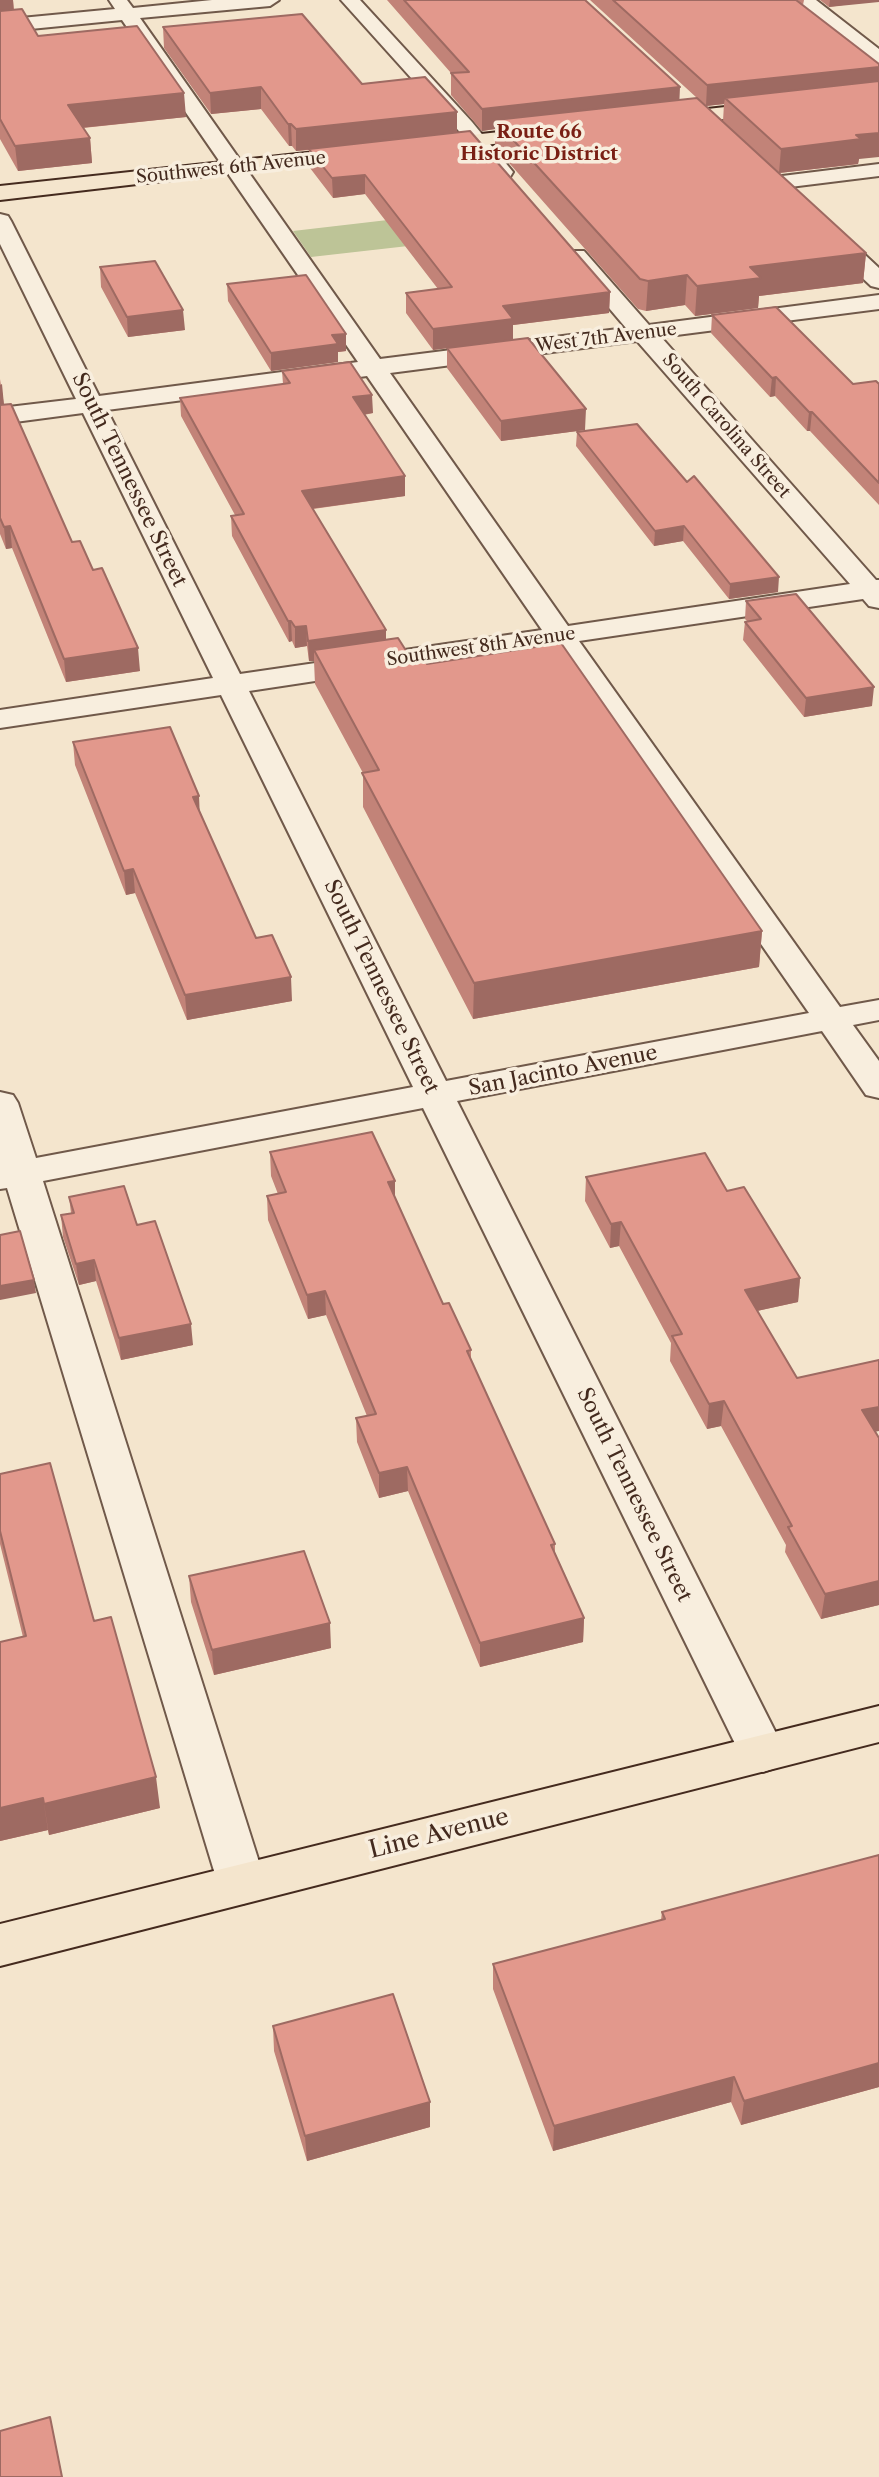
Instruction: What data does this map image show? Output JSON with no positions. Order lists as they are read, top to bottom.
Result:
{
  "streets": {
    "main road": ["Southwest 6th Avenue", "Line Avenue"],
    "street": [
      "West 7th Avenue",
      "South Carolina Street",
      "South Tennessee Street",
      "Southwest 8th Avenue",
      "San Jacinto Avenue"
    ]
  },
  "crossings": [
    ["West 7th Avenue", "South Carolina Street"],
    ["West 7th Avenue", "South Tennessee Street"],
    ["South Carolina Street", "Southwest 8th Avenue"],
    ["South Tennessee Street", "Southwest 8th Avenue"],
    ["South Tennessee Street", "San Jacinto Avenue"],
    ["South Tennessee Street", "Line Avenue"]
  ],
  "districts": ["Route 66 Historic District"]
}
